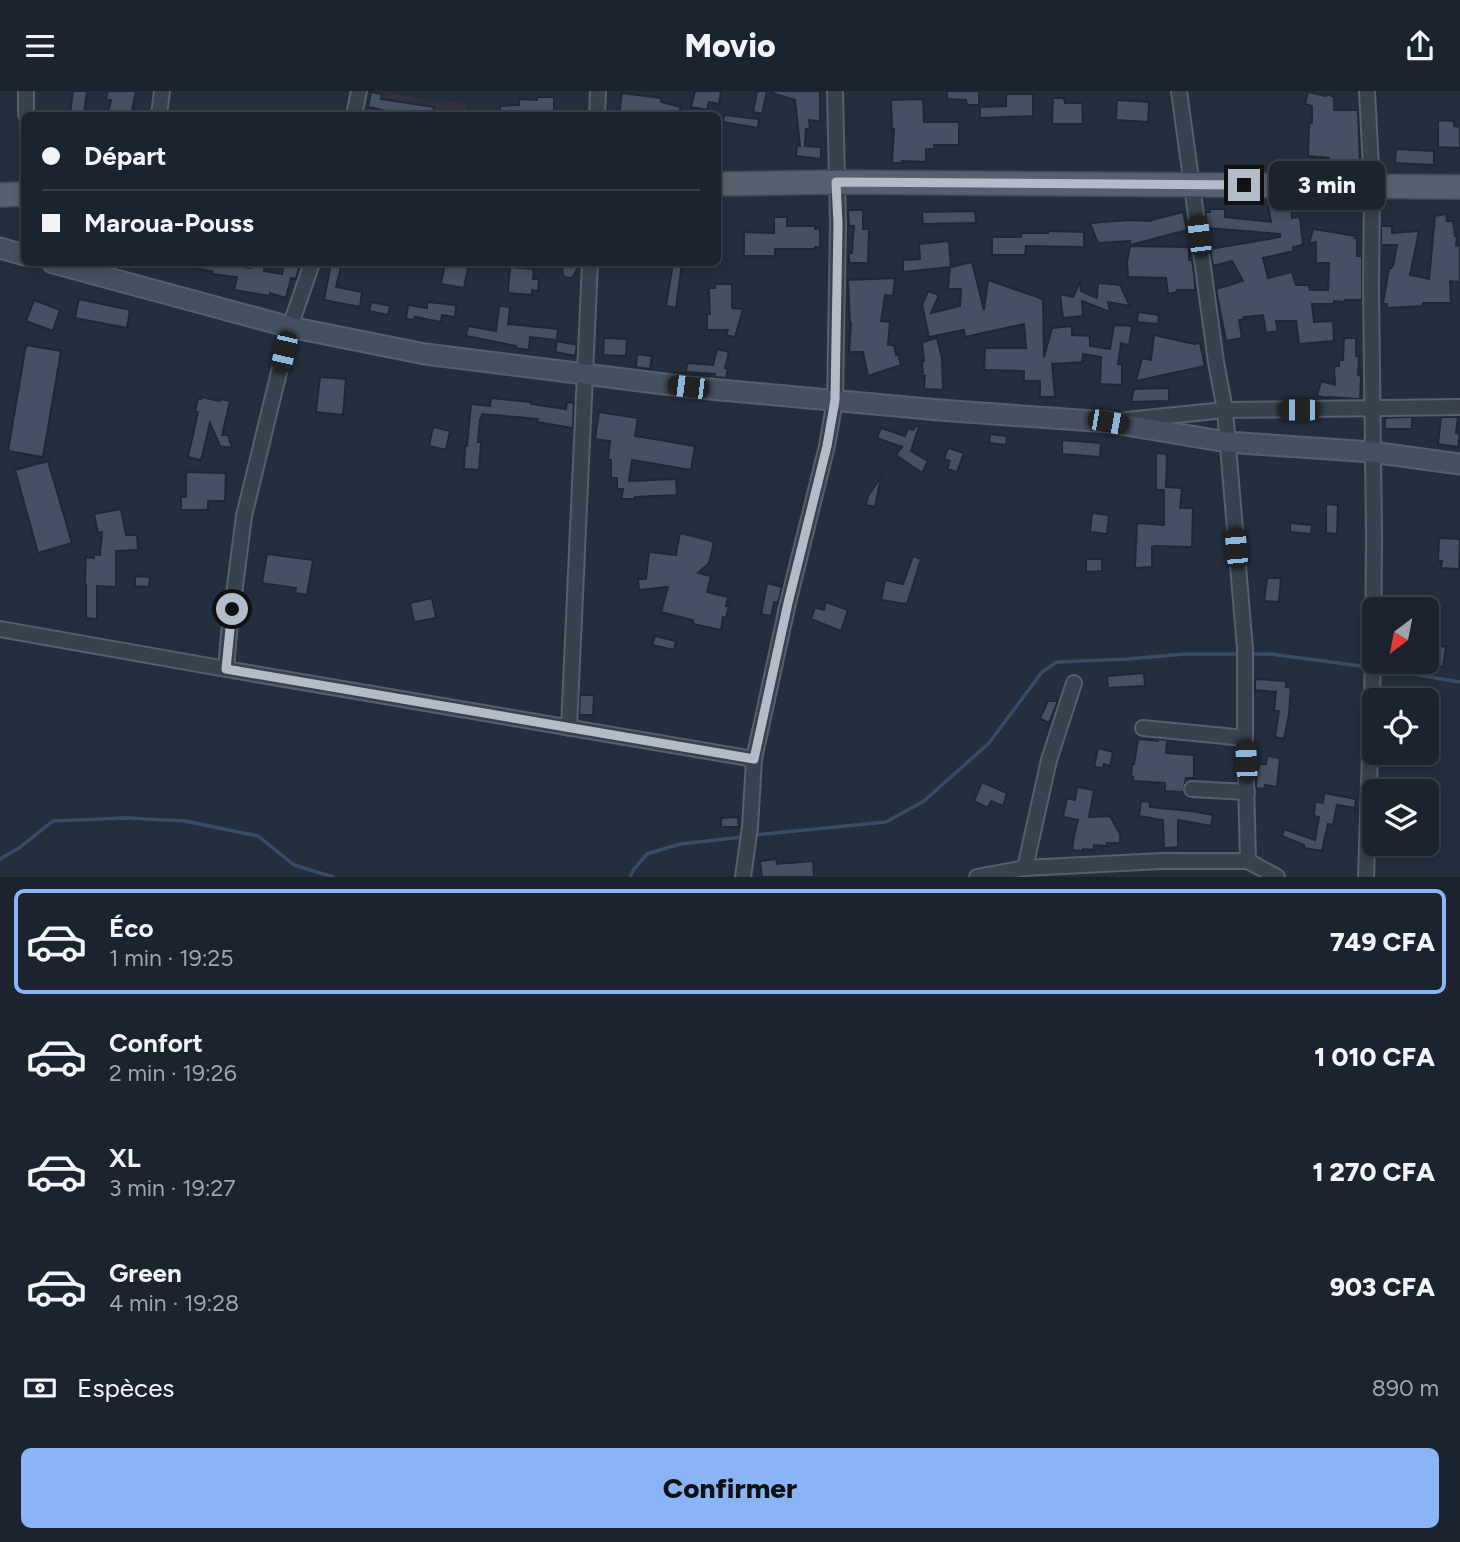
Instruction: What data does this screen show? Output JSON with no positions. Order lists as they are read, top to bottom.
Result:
{
  "north": "bottom left",
  "page": {
    "header": "Movio",
    "banner": ["Départ", "Maroua-Pouss"],
    "bubble": "3 min",
    "list": [
      {
        "name": "Éco",
        "note": "1 min · 19:25",
        "value": "749 CFA"
      },
      {
        "name": "Confort",
        "note": "2 min · 19:26",
        "value": "1 010 CFA"
      },
      {
        "name": "XL",
        "note": "3 min · 19:27",
        "value": "1 270 CFA"
      },
      {
        "name": "Green",
        "note": "4 min · 19:28",
        "value": "903 CFA"
      }
    ],
    "pay": ["Espèces", "890 m"],
    "buttons": "Confirmer"
  }
}
